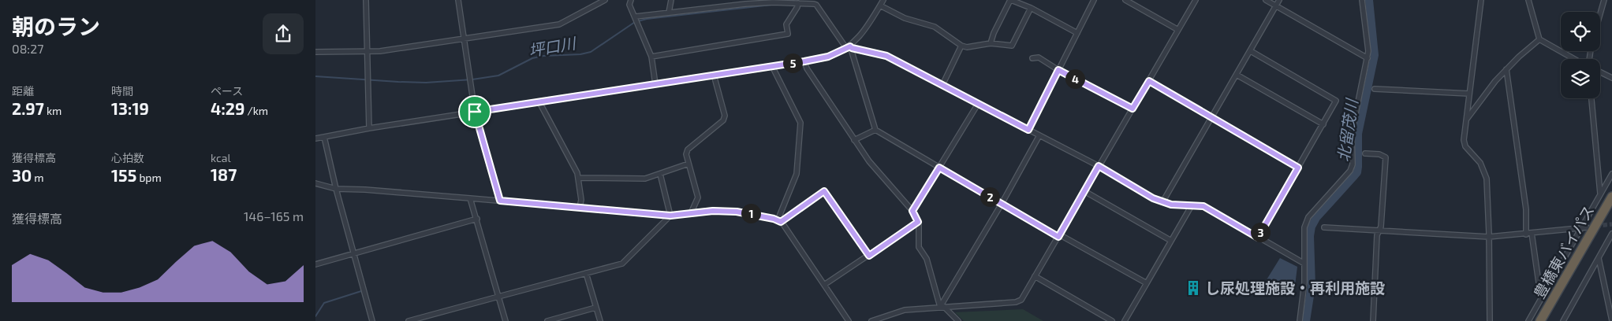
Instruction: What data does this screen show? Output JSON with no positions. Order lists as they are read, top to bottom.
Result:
{
  "streets": {
    "highway": ["豊橋東バイパス"]
  },
  "water": ["坪口川", "北留茂川"],
  "places": {
    "building": ["し尿処理施設・再利用施設"]
  },
  "page": {
    "heading": ["朝のラン", "08:27"],
    "pins": [
      "5",
      "4",
      "2",
      "1",
      "3"
    ],
    "stats": [
      ["距離", "2.97 km"],
      ["時間", "13:19"],
      ["ペース", "4:29 /km"],
      ["獲得標高", "30 m"],
      ["心拍数", "155 bpm"],
      ["kcal", "187"]
    ],
    "chart": ["獲得標高", "146–165 m"]
  }
}
